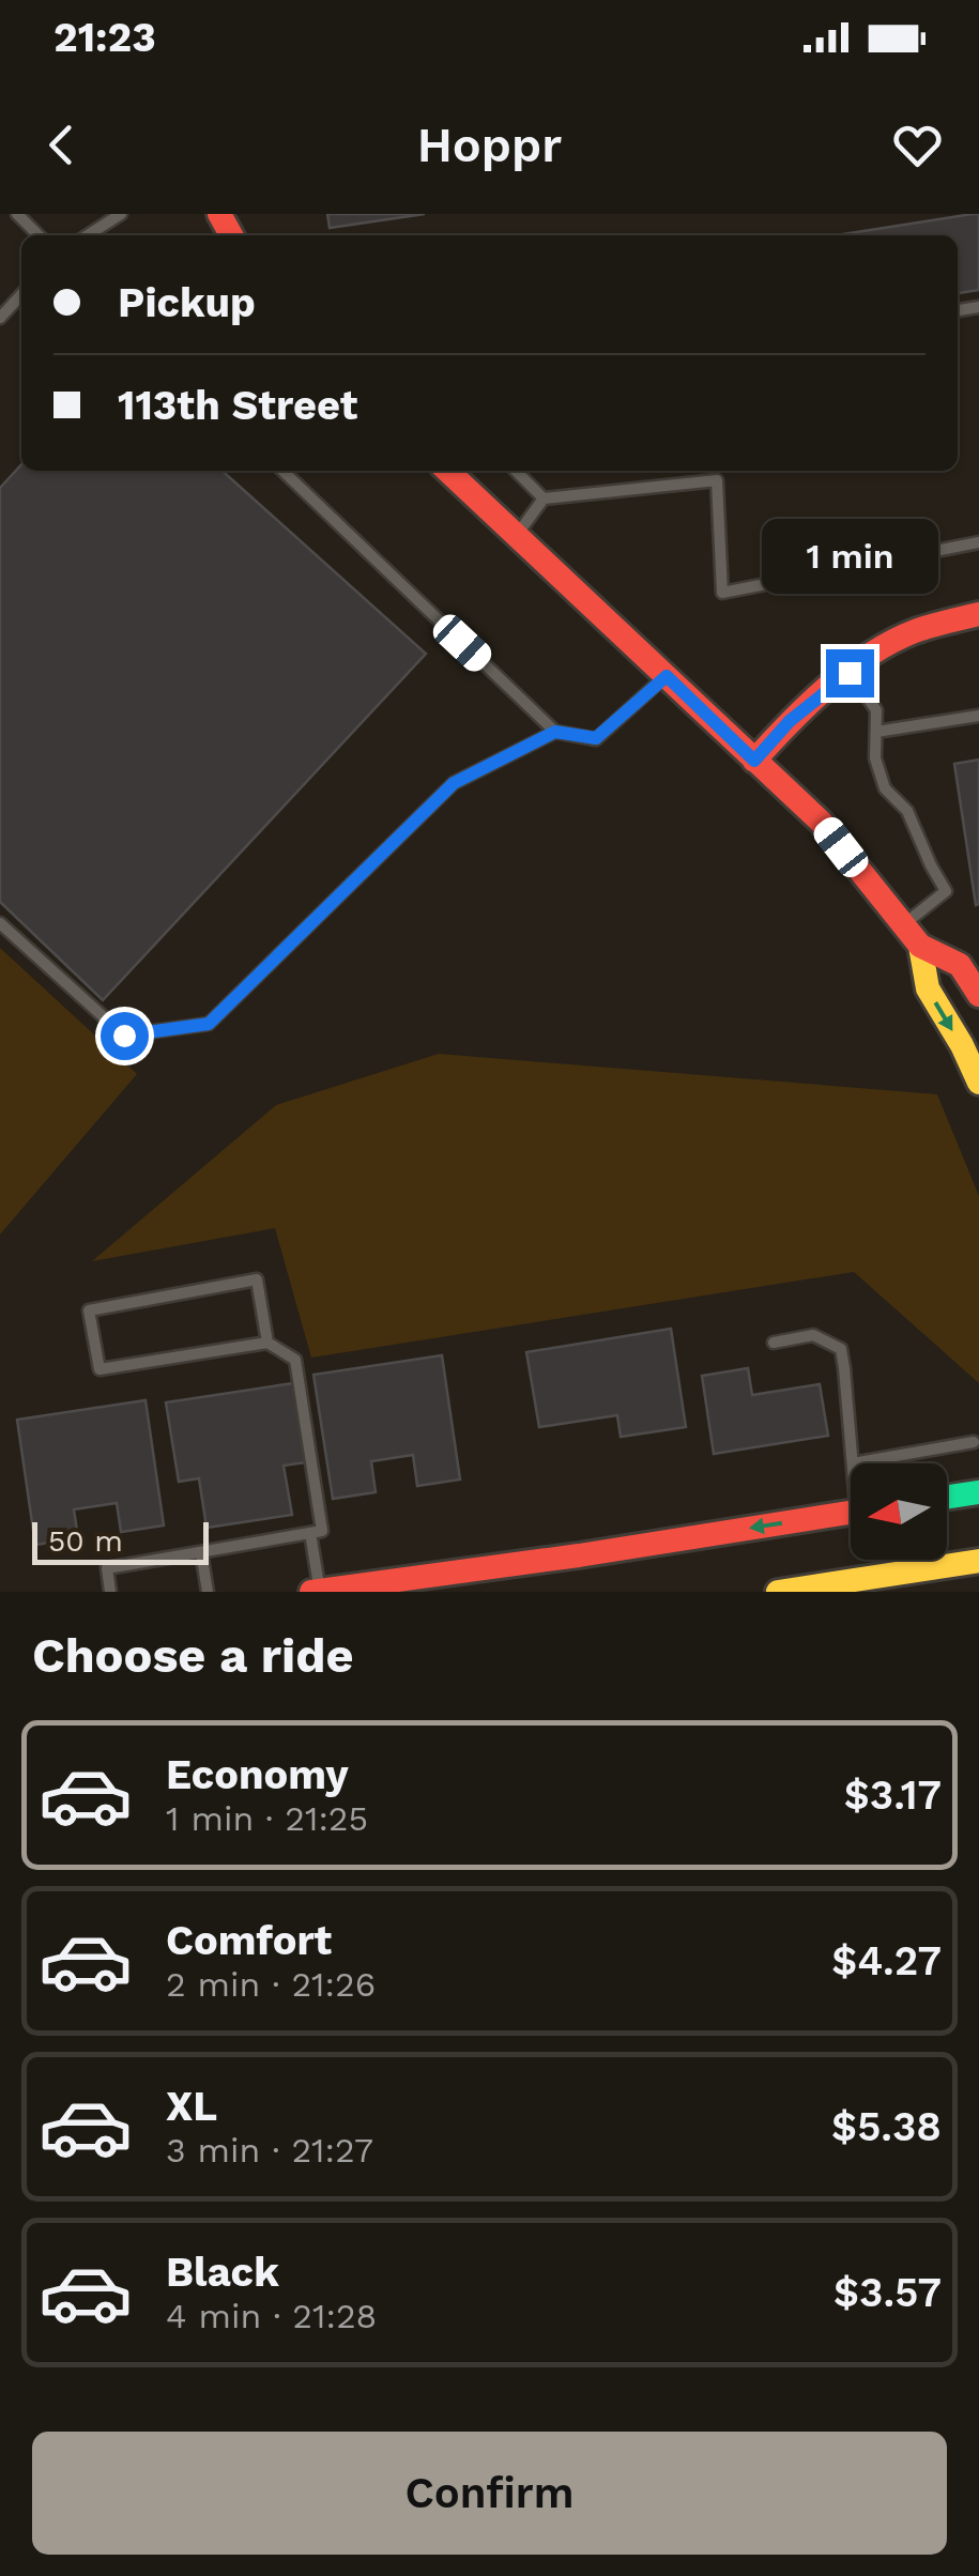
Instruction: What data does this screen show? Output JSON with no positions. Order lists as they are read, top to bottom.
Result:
{
  "scale_bar": "50 m",
  "north": "left",
  "page": {
    "status": "21:23",
    "header": "Hoppr",
    "banner": ["Pickup", "113th Street"],
    "bubble": "1 min",
    "scale": "50 m",
    "heading": "Choose a ride",
    "list": [
      {
        "name": "Economy",
        "note": "1 min · 21:25",
        "value": "$3.17"
      },
      {
        "name": "Comfort",
        "note": "2 min · 21:26",
        "value": "$4.27"
      },
      {
        "name": "XL",
        "note": "3 min · 21:27",
        "value": "$5.38"
      },
      {
        "name": "Black",
        "note": "4 min · 21:28",
        "value": "$3.57"
      }
    ],
    "buttons": "Confirm"
  }
}
